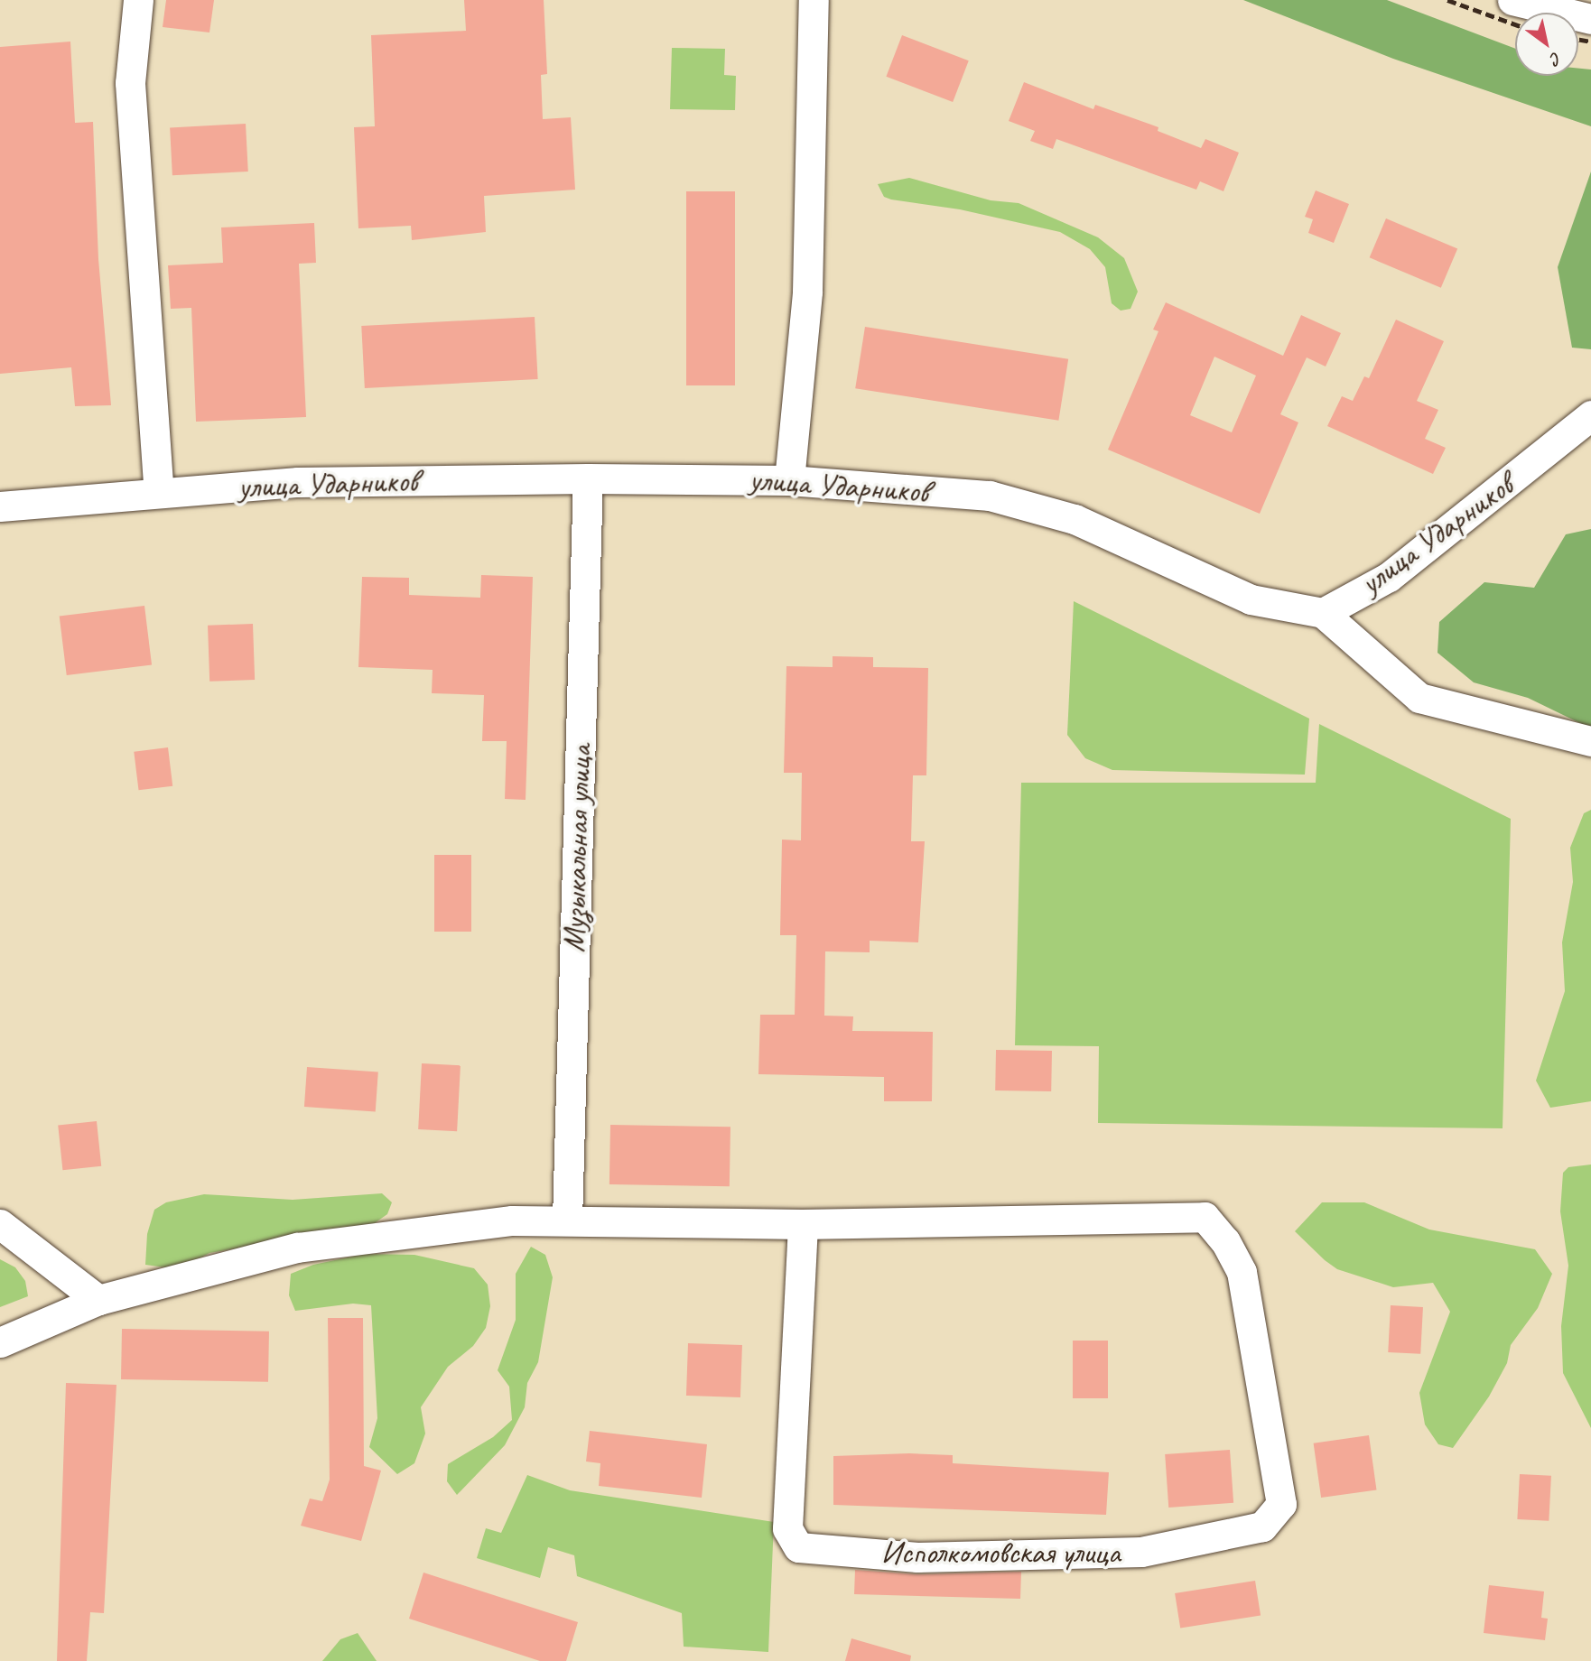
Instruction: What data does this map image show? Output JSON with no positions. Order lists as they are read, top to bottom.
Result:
{
  "streets": {
    "street": ["улица Ударников", "Музыкальная улица", "Исполкомовская улица"]
  },
  "crossings": [
    ["улица Ударников", "Музыкальная улица"]
  ],
  "north": "bottom right"
}
